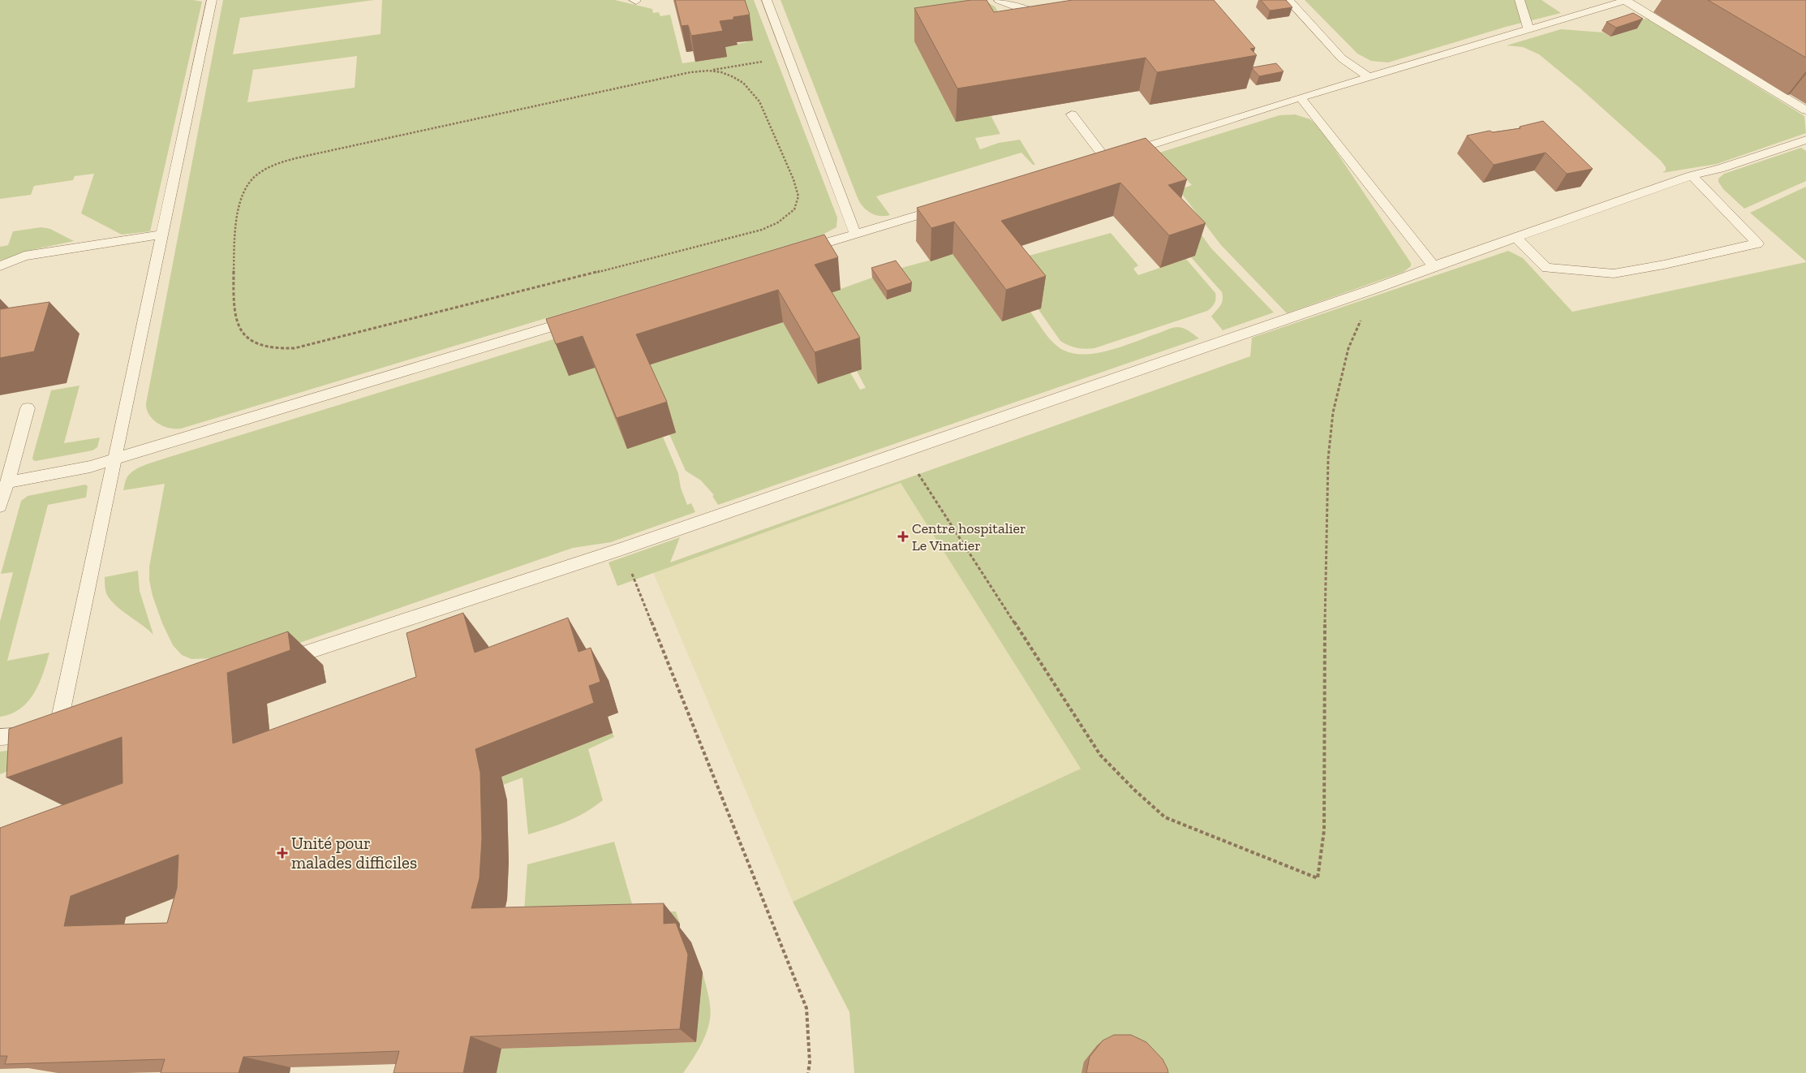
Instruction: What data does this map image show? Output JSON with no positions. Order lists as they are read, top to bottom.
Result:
{
  "places": {
    "health": ["Centre hospitalier Le Vinatier", "Unité pour malades difficiles"]
  }
}
